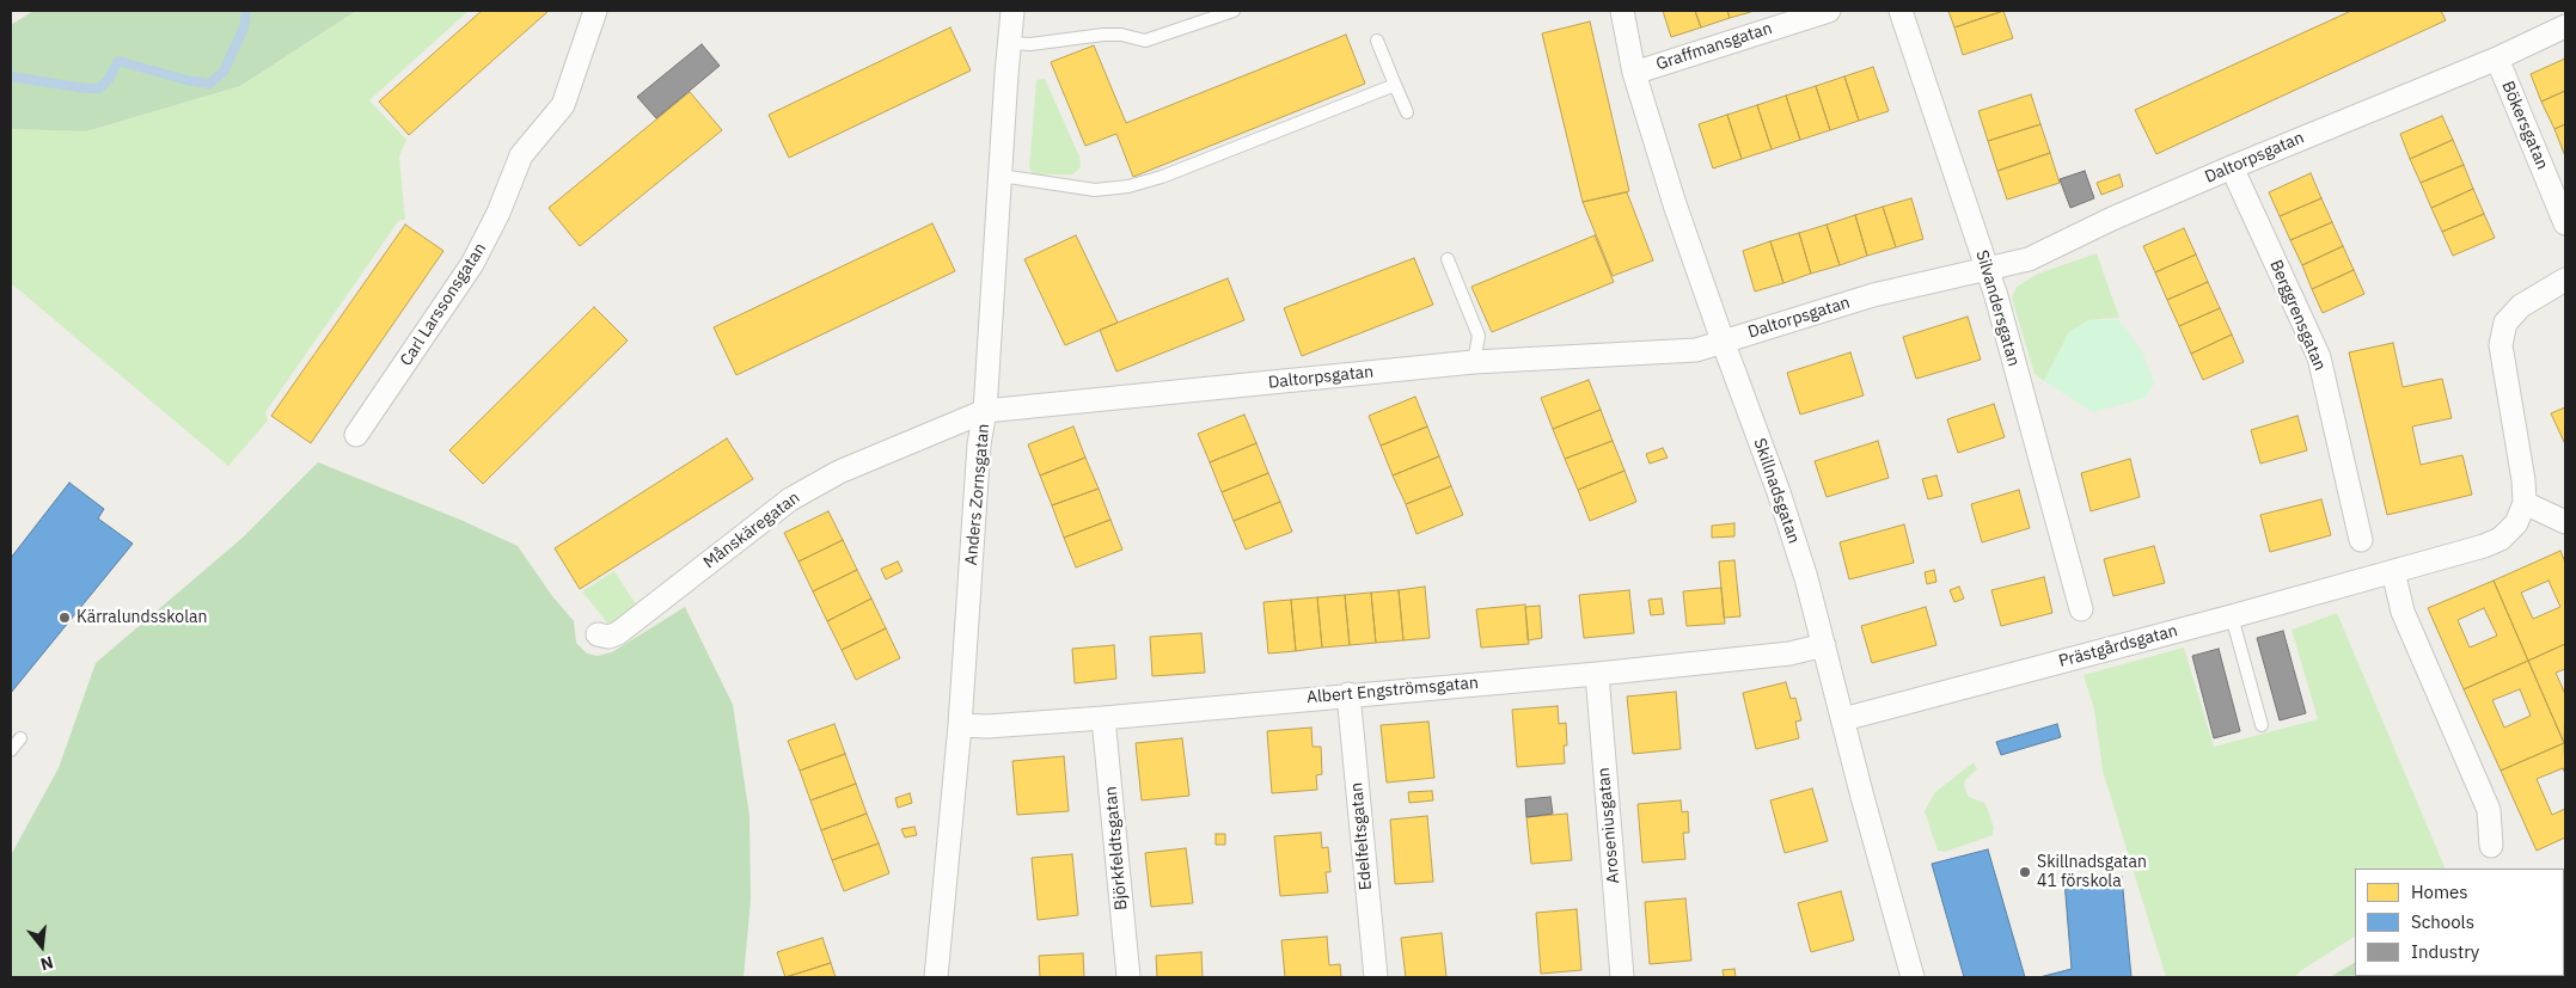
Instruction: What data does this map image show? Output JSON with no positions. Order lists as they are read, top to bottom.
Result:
{
  "streets": {
    "street": [
      "Graffmansgatan",
      "Bökersgatan",
      "Daltorpsgatan",
      "Carl Larssonsgatan",
      "Silvandersgatan",
      "Berggrensgatan",
      "Skillnadsgatan",
      "Anders Zornsgatan",
      "Månskäregatan",
      "Prästgårdsgatan",
      "Albert Engströmsgatan",
      "Aroseniusgatan",
      "Edelfeltsgatan",
      "Björkfeldtsgatan"
    ]
  },
  "crossings": [
    ["Graffmansgatan", "Skillnadsgatan"],
    ["Bökersgatan", "Daltorpsgatan"],
    ["Daltorpsgatan", "Silvandersgatan"],
    ["Daltorpsgatan", "Berggrensgatan"],
    ["Daltorpsgatan", "Skillnadsgatan"],
    ["Daltorpsgatan", "Anders Zornsgatan"],
    ["Daltorpsgatan", "Månskäregatan"],
    ["Skillnadsgatan", "Prästgårdsgatan"],
    ["Skillnadsgatan", "Albert Engströmsgatan"],
    ["Anders Zornsgatan", "Månskäregatan"],
    ["Anders Zornsgatan", "Albert Engströmsgatan"],
    ["Albert Engströmsgatan", "Aroseniusgatan"],
    ["Albert Engströmsgatan", "Edelfeltsgatan"],
    ["Albert Engströmsgatan", "Björkfeldtsgatan"]
  ],
  "places": ["Kärralundsskolan", "Skillnadsgatan 41 förskola"],
  "legend": ["Homes", "Schools", "Industry"],
  "north": "bottom"
}
